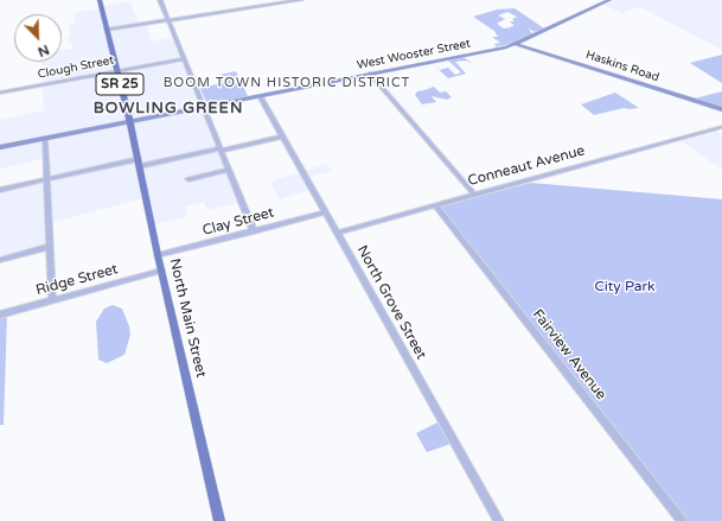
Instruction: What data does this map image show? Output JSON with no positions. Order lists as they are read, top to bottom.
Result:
{
  "streets": {
    "main road": [
      "West Wooster Street",
      "Haskins Road",
      "SR 25",
      "North Main Street"
    ],
    "street": [
      "Clough Street",
      "Conneaut Avenue",
      "Clay Street",
      "Ridge Street",
      "North Grove Street",
      "Fairview Avenue"
    ]
  },
  "crossings": [
    ["West Wooster Street", "Haskins Road"],
    ["West Wooster Street", "SR 25"],
    ["West Wooster Street", "North Grove Street"],
    ["West Wooster Street", "North Main Street"],
    ["Clough Street", "SR 25"],
    ["SR 25", "North Main Street"],
    ["Conneaut Avenue", "North Grove Street"],
    ["Conneaut Avenue", "Fairview Avenue"],
    ["Clay Street", "North Grove Street"],
    ["Clay Street", "North Main Street"],
    ["Ridge Street", "North Main Street"]
  ],
  "districts": ["BOOM TOWN HISTORIC DISTRICT", "BOWLING GREEN"],
  "parks": ["City Park"],
  "north": "bottom right"
}
